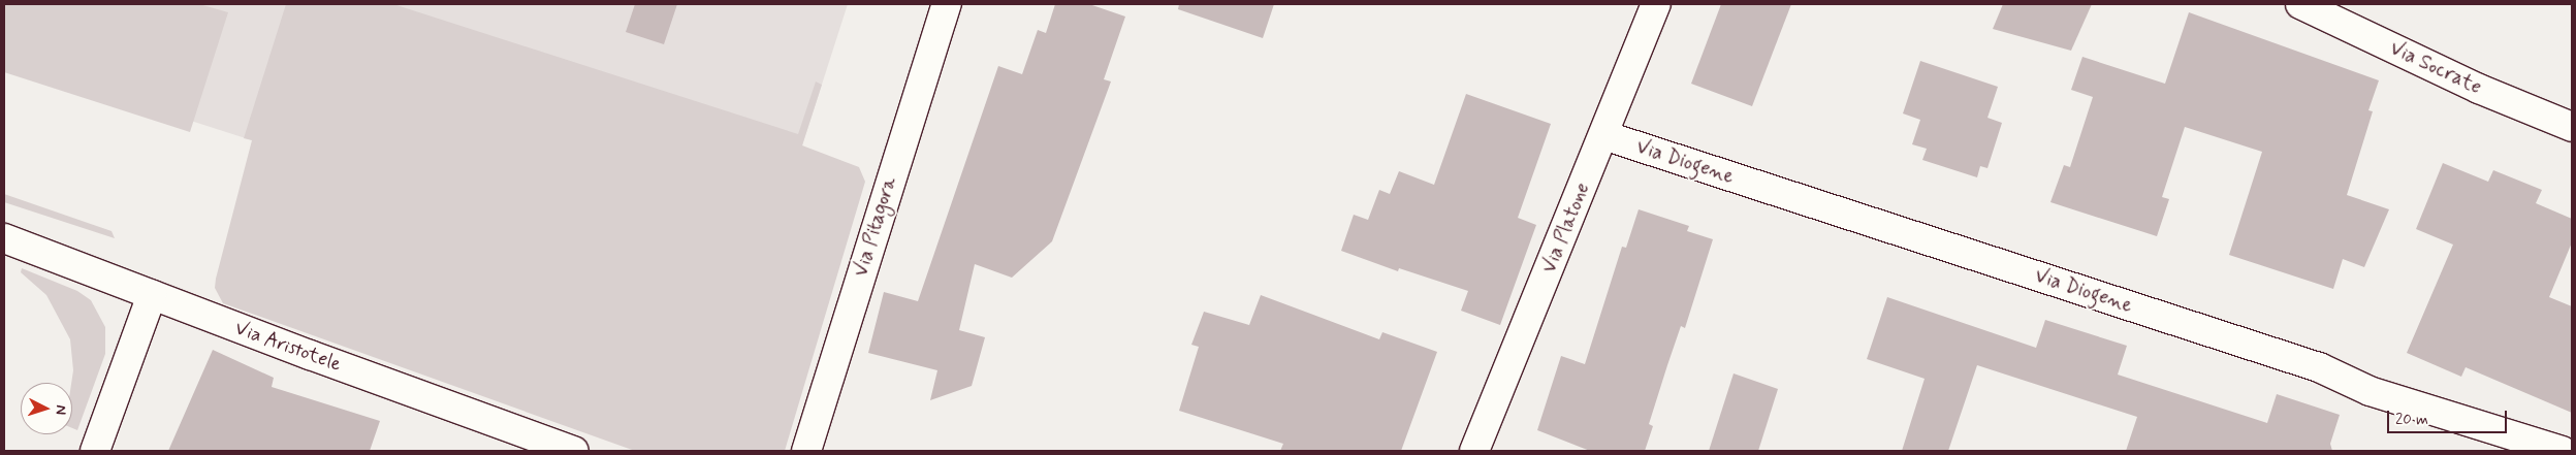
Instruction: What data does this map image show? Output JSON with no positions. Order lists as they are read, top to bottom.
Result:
{
  "streets": {
    "street": [
      "Via Socrate",
      "Via Diogene",
      "Via Pitagora",
      "Via Platone",
      "Via Aristotele"
    ]
  },
  "crossings": [
    ["Via Diogene", "Via Platone"]
  ],
  "scale_bar": "20 m",
  "north": "right"
}
